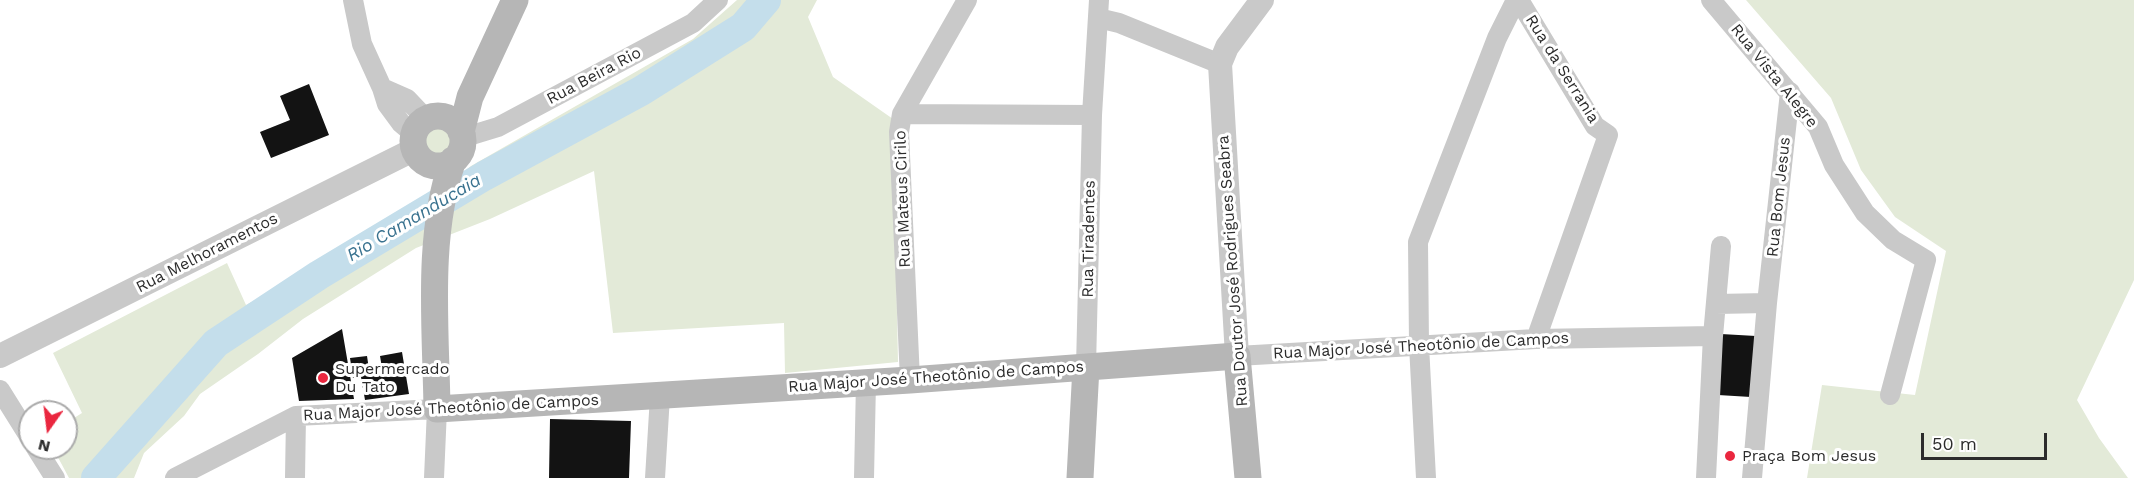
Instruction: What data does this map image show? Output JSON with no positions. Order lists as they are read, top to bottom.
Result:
{
  "streets": {
    "main road": ["Rua Tiradentes", "Rua Doutor José Rodrigues Seabra", "Rua Major José Theotônio de Campos"],
    "street": [
      "Rua da Serrania",
      "Rua Beira Rio",
      "Rua Vista Alegre",
      "Rua Bom Jesus",
      "Rua Mateus Cirilo",
      "Rua Melhoramentos"
    ]
  },
  "crossings": [
    ["Rua da Serrania", "Rua Major José Theotônio de Campos"],
    ["Rua Beira Rio", "Rua Melhoramentos"],
    ["Rua Vista Alegre", "Rua Bom Jesus"],
    ["Rua Mateus Cirilo", "Rua Major José Theotônio de Campos"],
    ["Rua Tiradentes", "Rua Major José Theotônio de Campos"],
    ["Rua Doutor José Rodrigues Seabra", "Rua Major José Theotônio de Campos"]
  ],
  "water": ["Rio Camanducaia"],
  "places": ["Supermercado Du Tato", "Praça Bom Jesus"],
  "scale_bar": "50 m",
  "north": "bottom"
}
